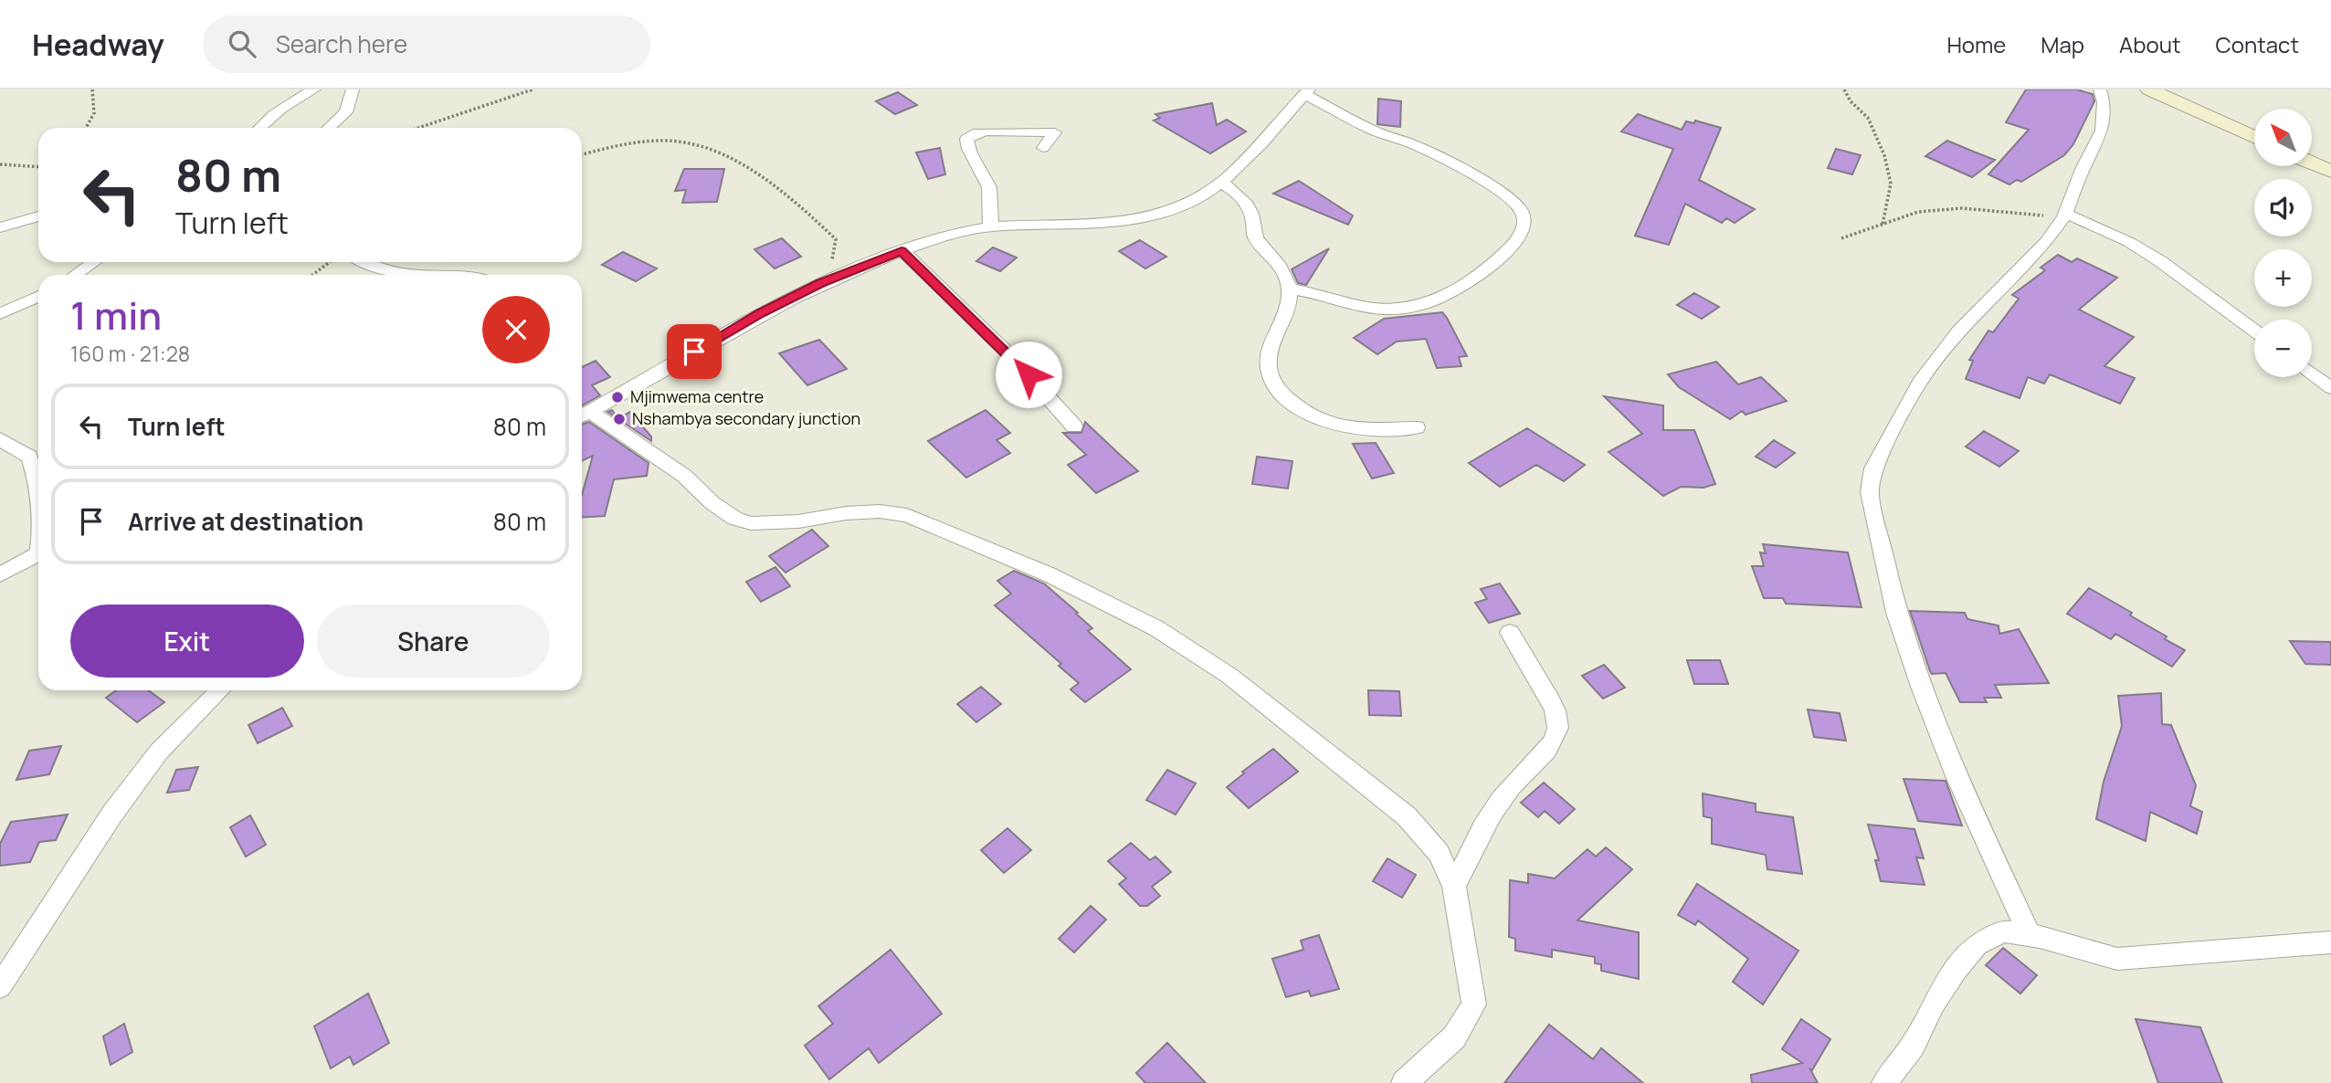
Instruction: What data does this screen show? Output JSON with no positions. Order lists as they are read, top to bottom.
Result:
{
  "places": ["Mjimwema centre", "Nshambya secondary junction"],
  "north": "top left",
  "page": {
    "header": "Headway",
    "search": "Search here",
    "nav": [
      "Home",
      "Map",
      "About",
      "Contact"
    ],
    "map_buttons": ["+", "−"],
    "turn": ["80 m", "Turn left"],
    "heading": ["1 min", "160 m · 21:28"],
    "list": [
      {
        "name": "Turn left",
        "value": "80 m"
      },
      {
        "name": "Arrive at destination",
        "value": "80 m"
      }
    ],
    "buttons": ["Exit", "Share"]
  }
}
